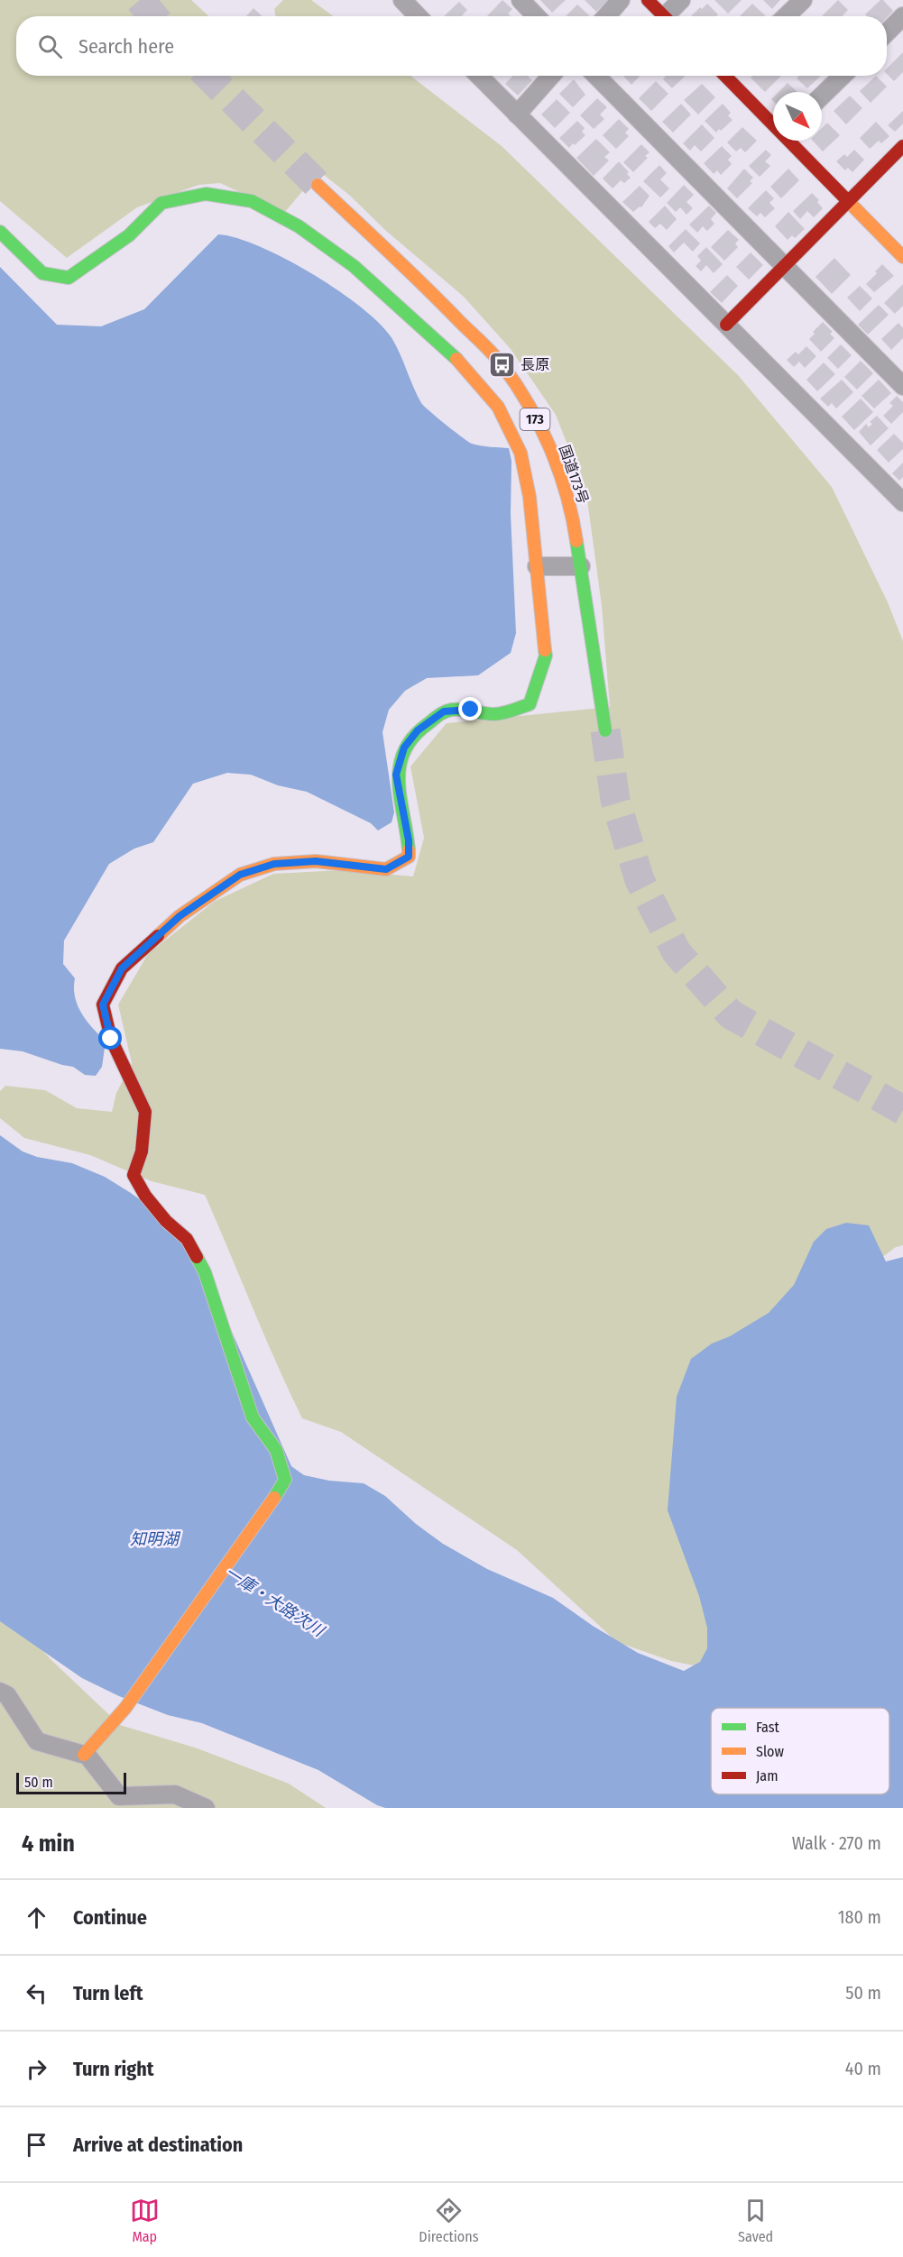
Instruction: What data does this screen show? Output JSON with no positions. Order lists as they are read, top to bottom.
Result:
{
  "streets": {
    "main road": ["173", "国道173号"]
  },
  "water": ["知明湖", "一庫・大路次川"],
  "places": {
    "bus stop": ["長原"]
  },
  "legend": ["Fast", "Slow", "Jam"],
  "scale_bar": "50 m",
  "north": "bottom right",
  "page": {
    "search": "Search here",
    "scale": "50 m",
    "heading": ["4 min", "Walk · 270 m"],
    "list": [
      ["Continue", "180 m"],
      ["Turn left", "50 m"],
      ["Turn right", "40 m"],
      "Arrive at destination"
    ],
    "nav": ["Map", "Directions", "Saved"]
  }
}
